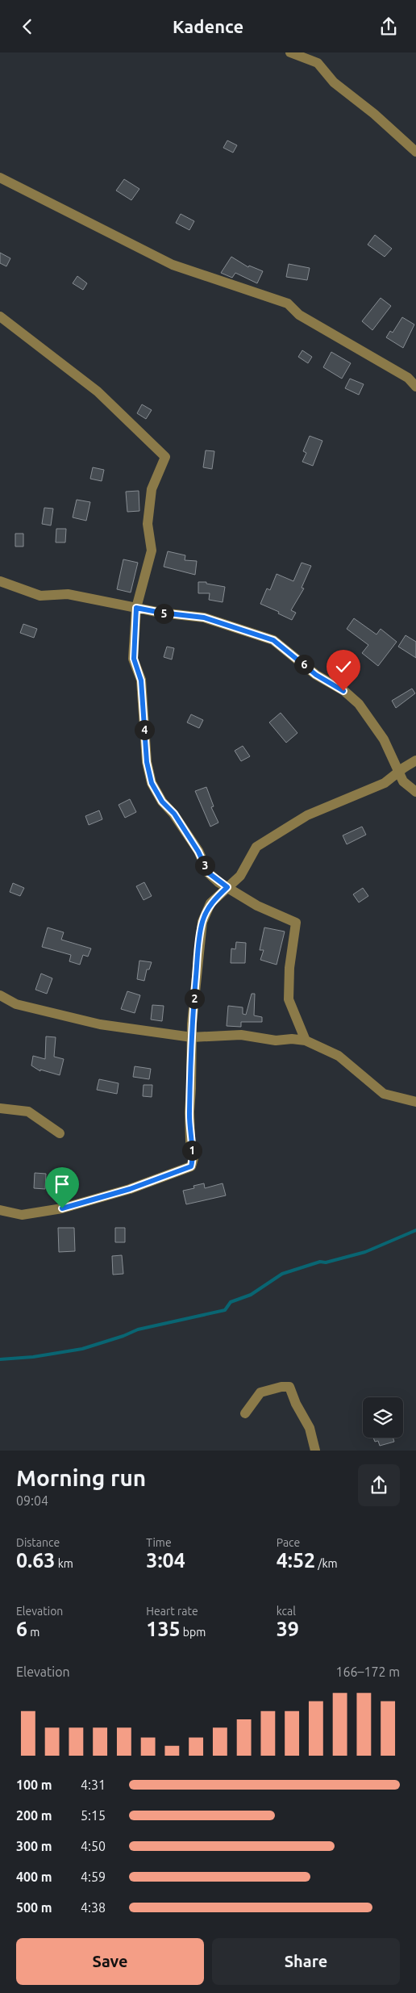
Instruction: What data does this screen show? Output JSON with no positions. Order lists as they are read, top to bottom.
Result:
{
  "page": {
    "header": "Kadence",
    "pins": [
      "5",
      "6",
      "4",
      "3",
      "2",
      "1"
    ],
    "heading": ["Morning run", "09:04"],
    "stats": [
      ["Distance", "0.63 km"],
      ["Time", "3:04"],
      ["Pace", "4:52 /km"],
      ["Elevation", "6 m"],
      ["Heart rate", "135 bpm"],
      ["kcal", "39"]
    ],
    "chart": ["Elevation", "166–172 m"],
    "list": [
      {
        "name": "100 m",
        "note": "4:31"
      },
      {
        "name": "200 m",
        "note": "5:15"
      },
      {
        "name": "300 m",
        "note": "4:50"
      },
      {
        "name": "400 m",
        "note": "4:59"
      },
      {
        "name": "500 m",
        "note": "4:38"
      }
    ],
    "buttons": ["Save", "Share"]
  }
}
